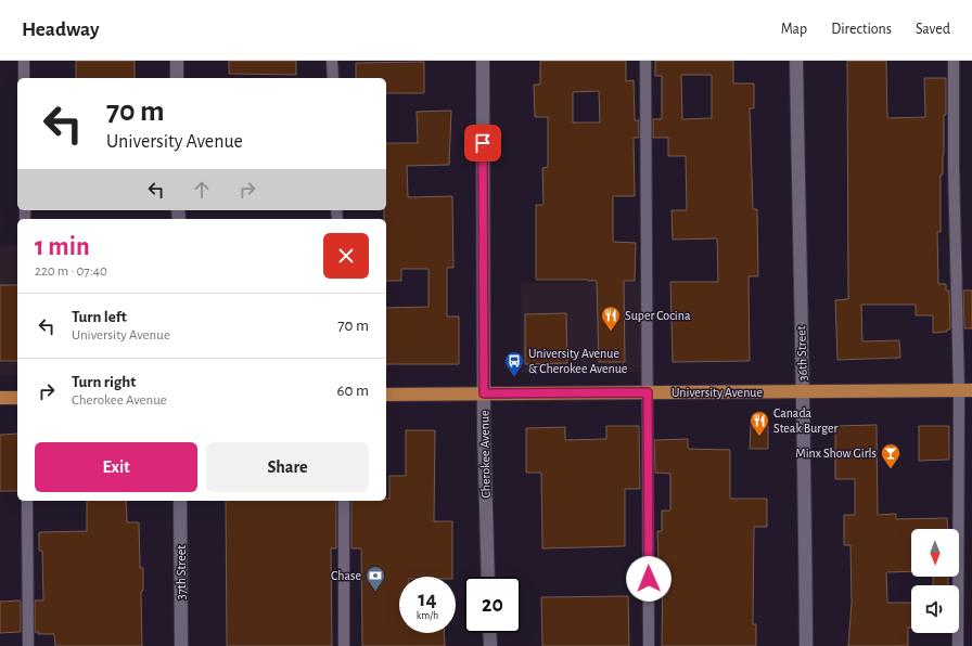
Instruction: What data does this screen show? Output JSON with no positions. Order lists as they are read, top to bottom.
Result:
{
  "streets": {
    "main road": ["University Avenue"],
    "street": ["36th Street", "Cherokee Avenue", "37th Street"]
  },
  "crossings": [
    ["36th Street", "University Avenue"],
    ["University Avenue", "Cherokee Avenue"]
  ],
  "places": {
    "restaurant": ["Super Cocina", "Canada Steak Burger"],
    "bus stop": ["University Avenue & Cherokee Avenue"],
    "bar": ["Minx Show Girls"],
    "bank": ["Chase"]
  },
  "north": "bottom",
  "page": {
    "header": "Headway",
    "nav": ["Map", "Directions", "Saved"],
    "turn": ["70 m", "University Avenue"],
    "heading": ["1 min", "220 m · 07:40"],
    "list": [
      {
        "name": "Turn left",
        "note": "University Avenue",
        "value": "70 m"
      },
      {
        "name": "Turn right",
        "note": "Cherokee Avenue",
        "value": "60 m"
      }
    ],
    "buttons": ["Exit", "Share"],
    "speed": "14 km/h",
    "limit": "20"
  }
}
